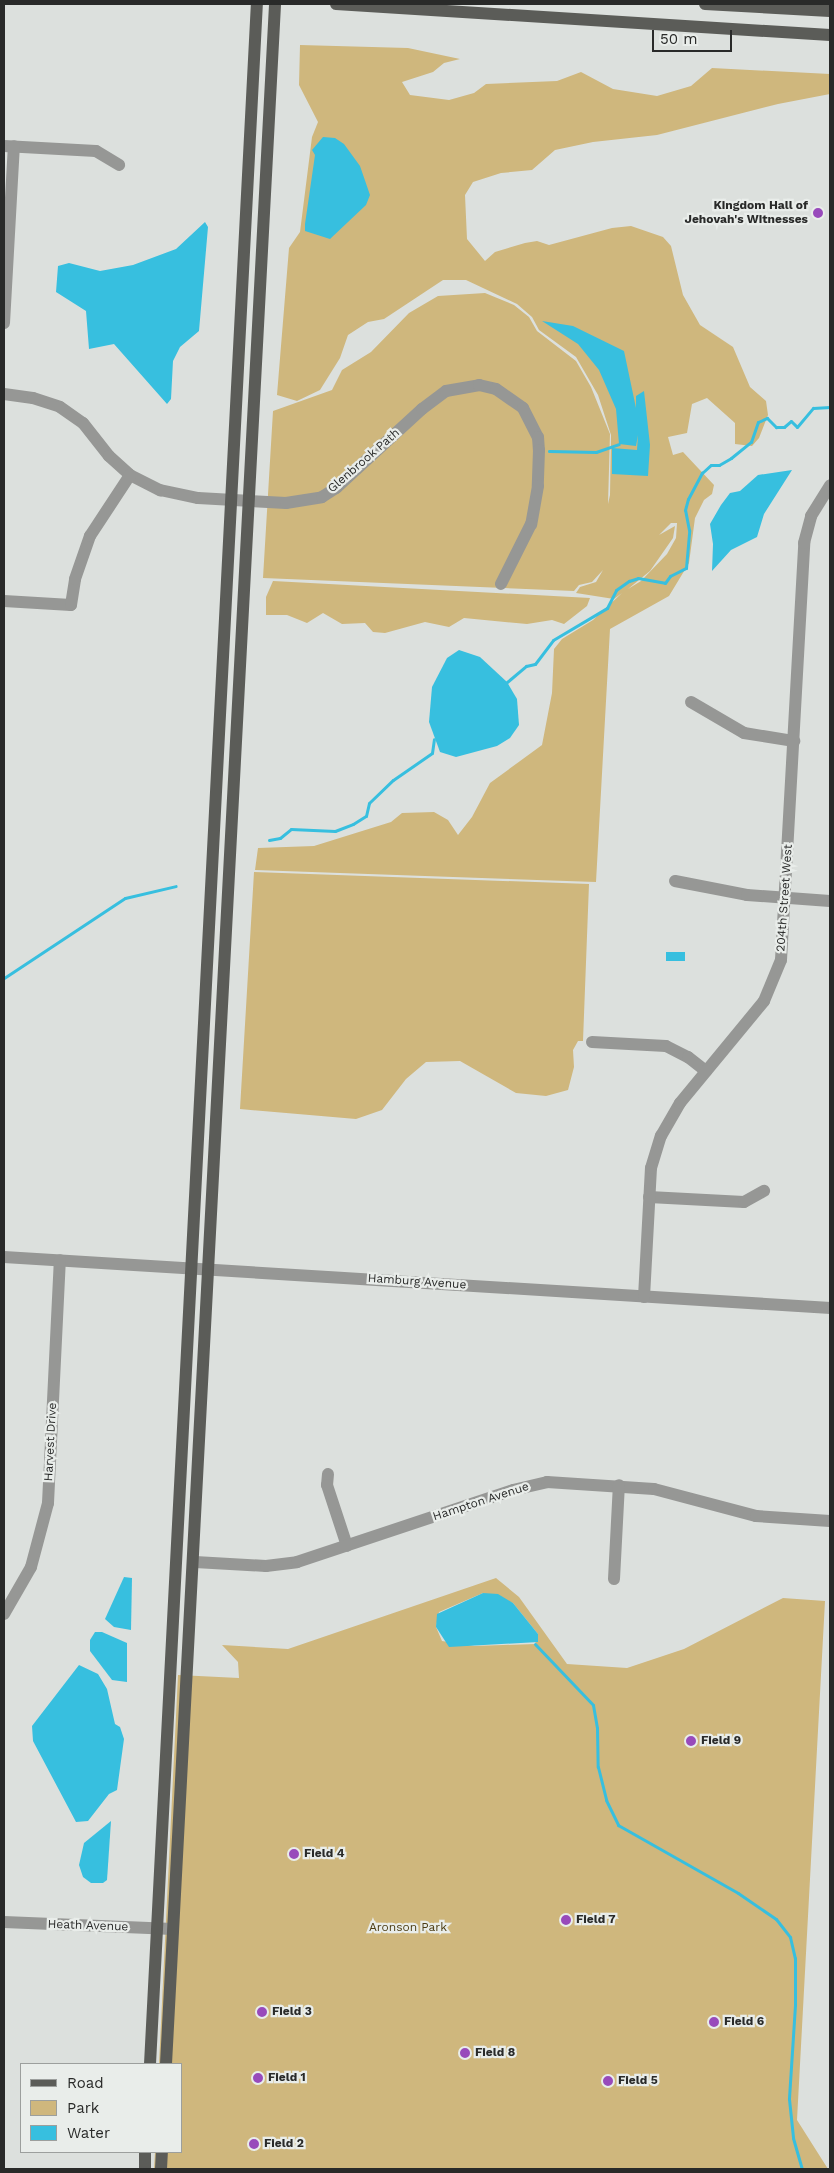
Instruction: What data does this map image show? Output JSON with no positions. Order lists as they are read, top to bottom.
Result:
{
  "streets": {
    "street": [
      "Glenbrook Path",
      "204th Street West",
      "Hamburg Avenue",
      "Harvest Drive",
      "Hampton Avenue",
      "Heath Avenue"
    ]
  },
  "crossings": [
    ["204th Street West", "Hamburg Avenue"],
    ["Hamburg Avenue", "Harvest Drive"]
  ],
  "parks": ["Aronson Park"],
  "places": [
    "Kingdom Hall of Jehovah's Witnesses",
    "Field 9",
    "Field 4",
    "Field 7",
    "Field 3",
    "Field 6",
    "Field 8",
    "Field 1",
    "Field 5",
    "Field 2"
  ],
  "legend": ["Road", "Park", "Water"],
  "scale_bar": "50 m"
}
